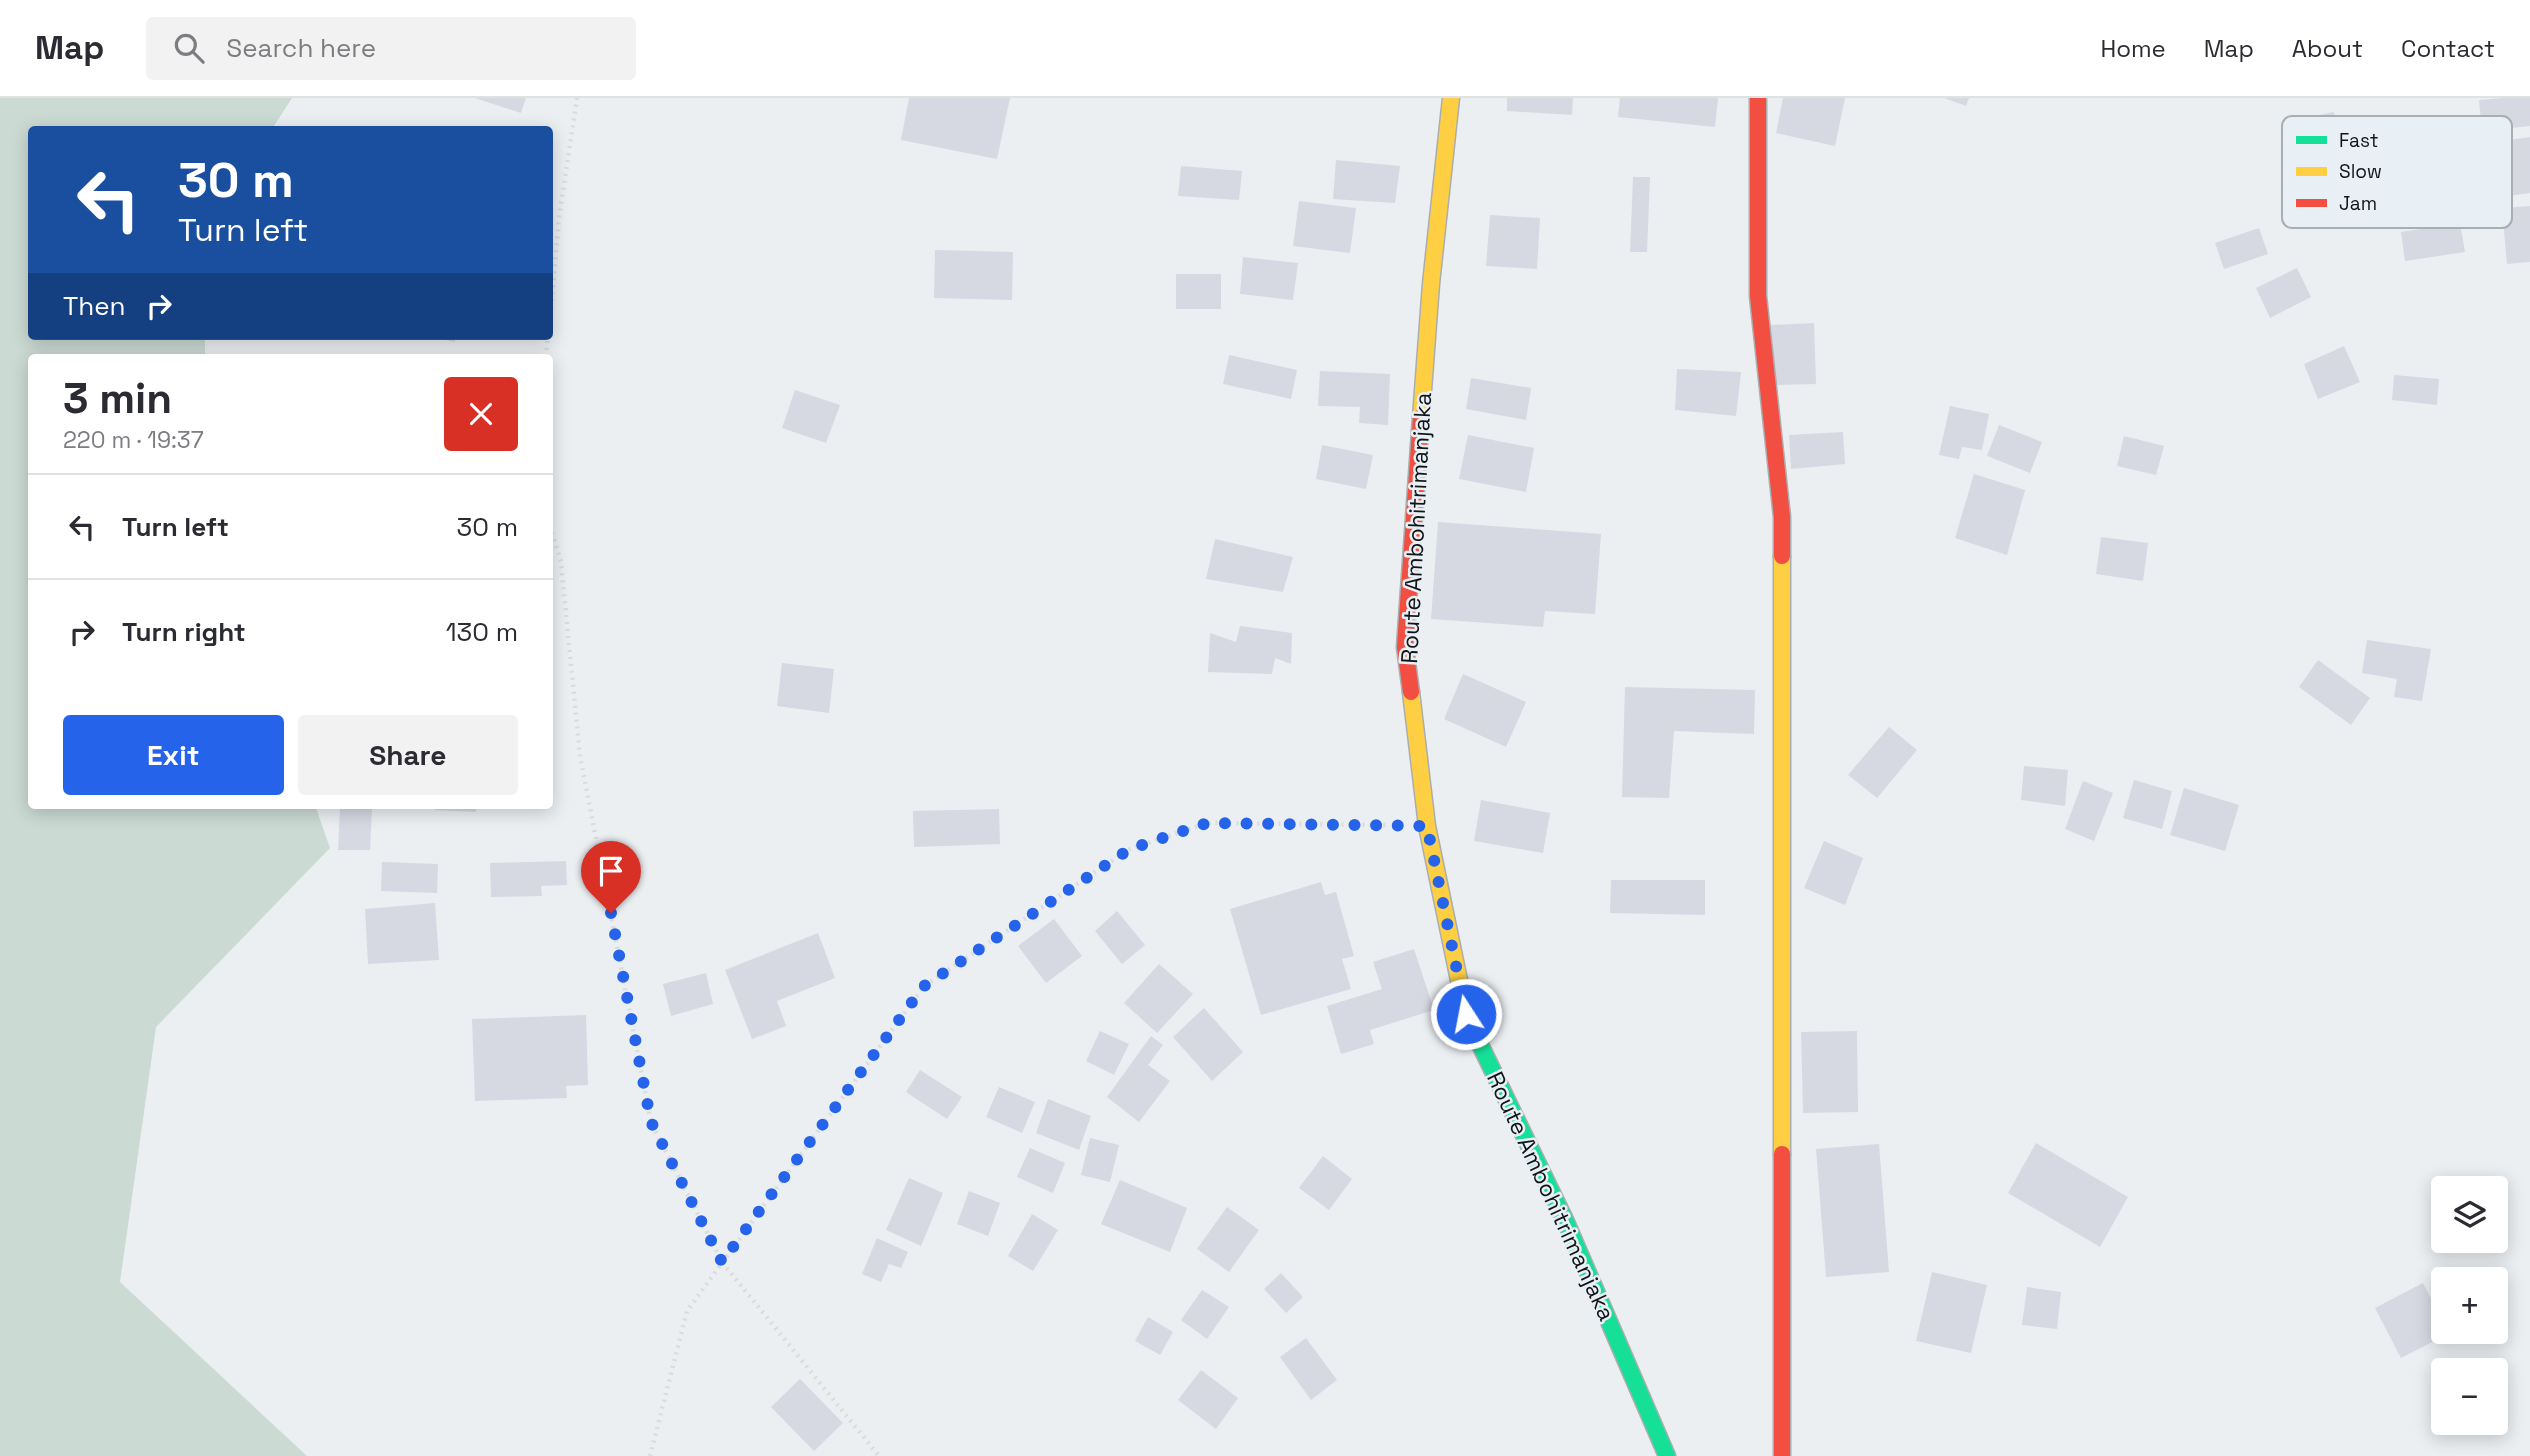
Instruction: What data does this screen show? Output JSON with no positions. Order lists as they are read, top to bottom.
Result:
{
  "streets": {
    "street": ["Route Ambohitrimanjaka"]
  },
  "legend": ["Fast", "Slow", "Jam"],
  "page": {
    "header": "Map",
    "search": "Search here",
    "nav": [
      "Home",
      "Map",
      "About",
      "Contact"
    ],
    "turn": ["30 m", "Turn left"],
    "then": "Then",
    "heading": ["3 min", "220 m · 19:37"],
    "list": [
      {
        "name": "Turn left",
        "value": "30 m"
      },
      {
        "name": "Turn right",
        "value": "130 m"
      }
    ],
    "buttons": ["Exit", "Share"],
    "map_buttons": ["+", "−"]
  }
}
